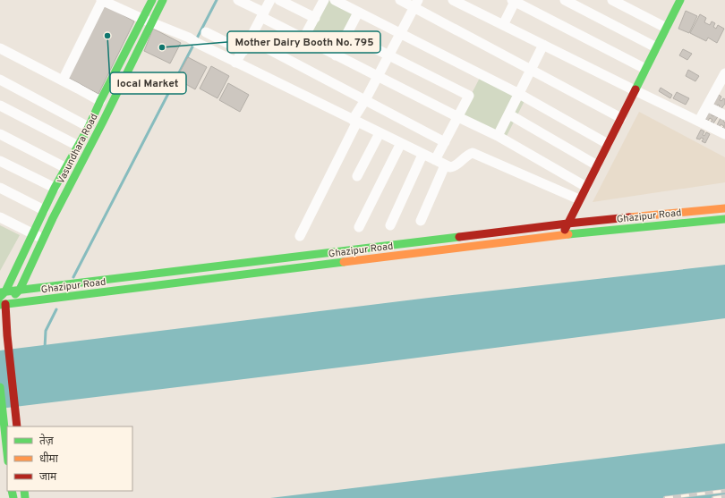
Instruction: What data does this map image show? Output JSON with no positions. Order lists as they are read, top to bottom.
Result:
{
  "streets": {
    "main road": ["Vasundhara Road", "Ghazipur Road"]
  },
  "crossings": [
    ["Vasundhara Road", "Ghazipur Road"]
  ],
  "places": ["local Market", "Mother Dairy Booth No. 795"],
  "legend": ["तेज़", "धीमा", "जाम"]
}
